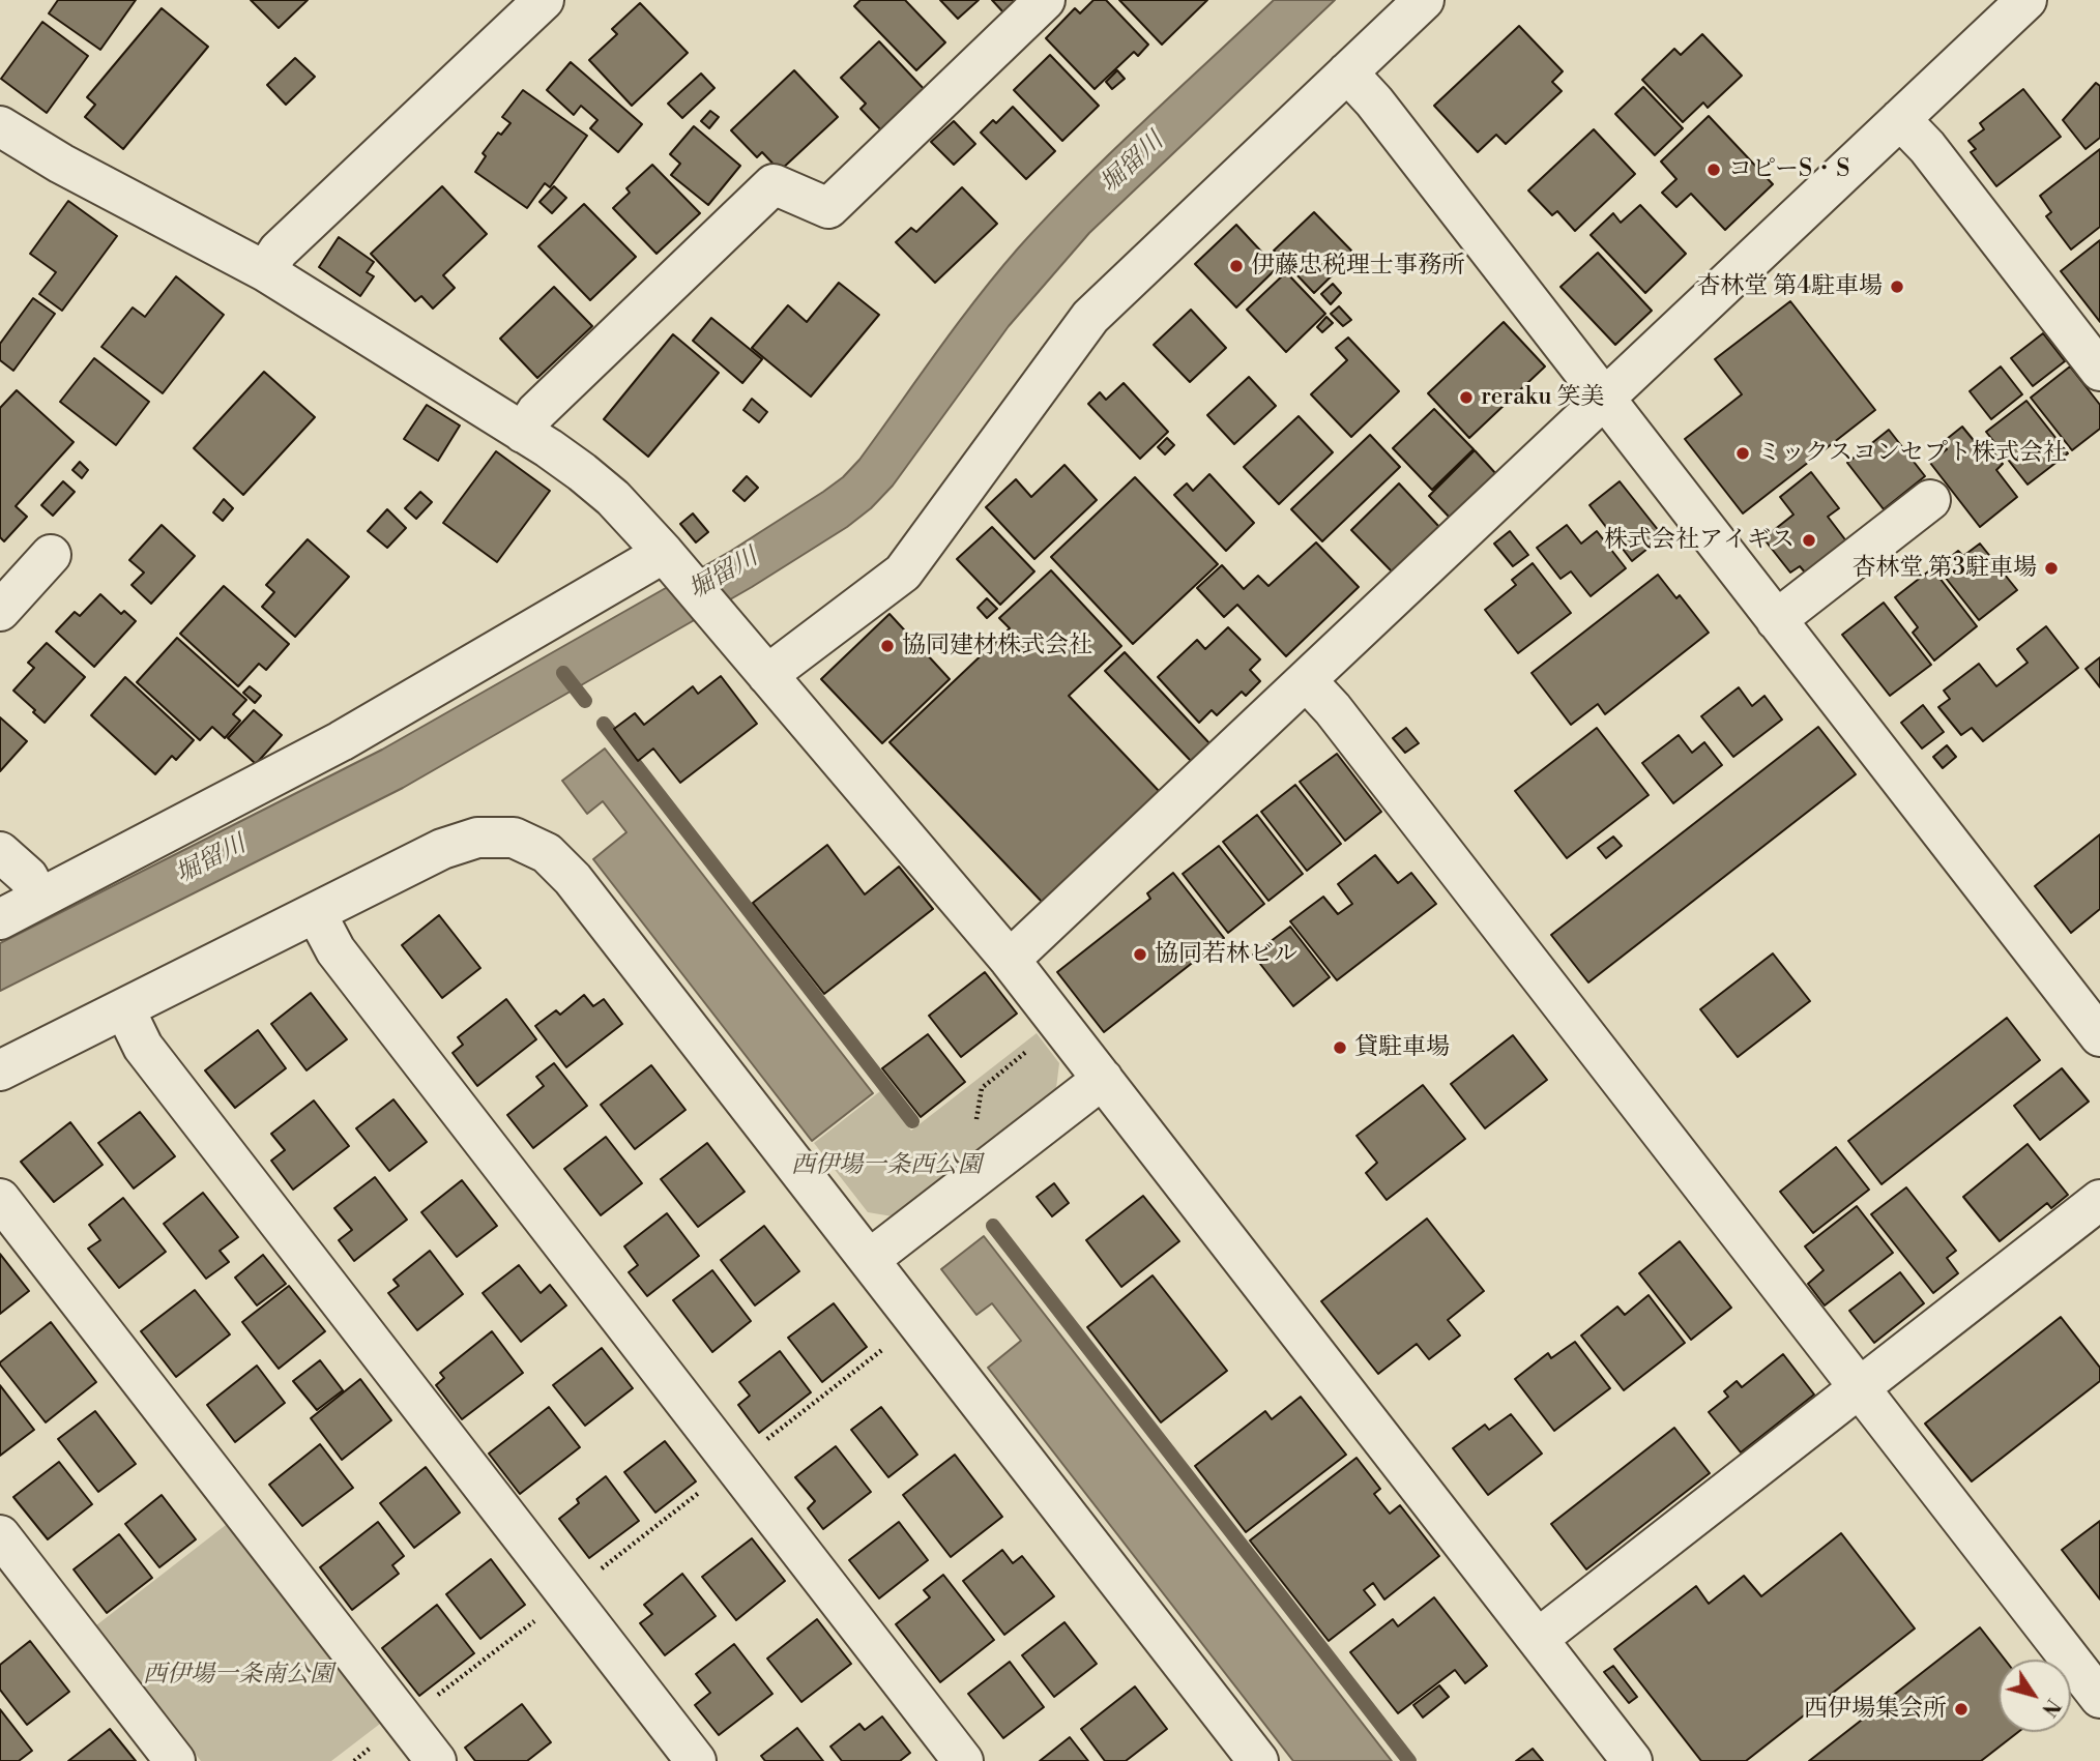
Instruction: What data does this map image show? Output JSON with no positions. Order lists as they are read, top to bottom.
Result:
{
  "water": ["堀留川"],
  "parks": ["西伊場一条西公園", "西伊場一条南公園"],
  "places": [
    "コピーS・S",
    "伊藤忠税理士事務所",
    "杏林堂 第4駐車場",
    "reraku 笑美",
    "ミックスコンセプト株式会社",
    "株式会社アイギス",
    "杏林堂 第3駐車場",
    "協同建材株式会社",
    "協同若林ビル",
    "貸駐車場",
    "西伊場集会所"
  ],
  "north": "bottom right"
}
